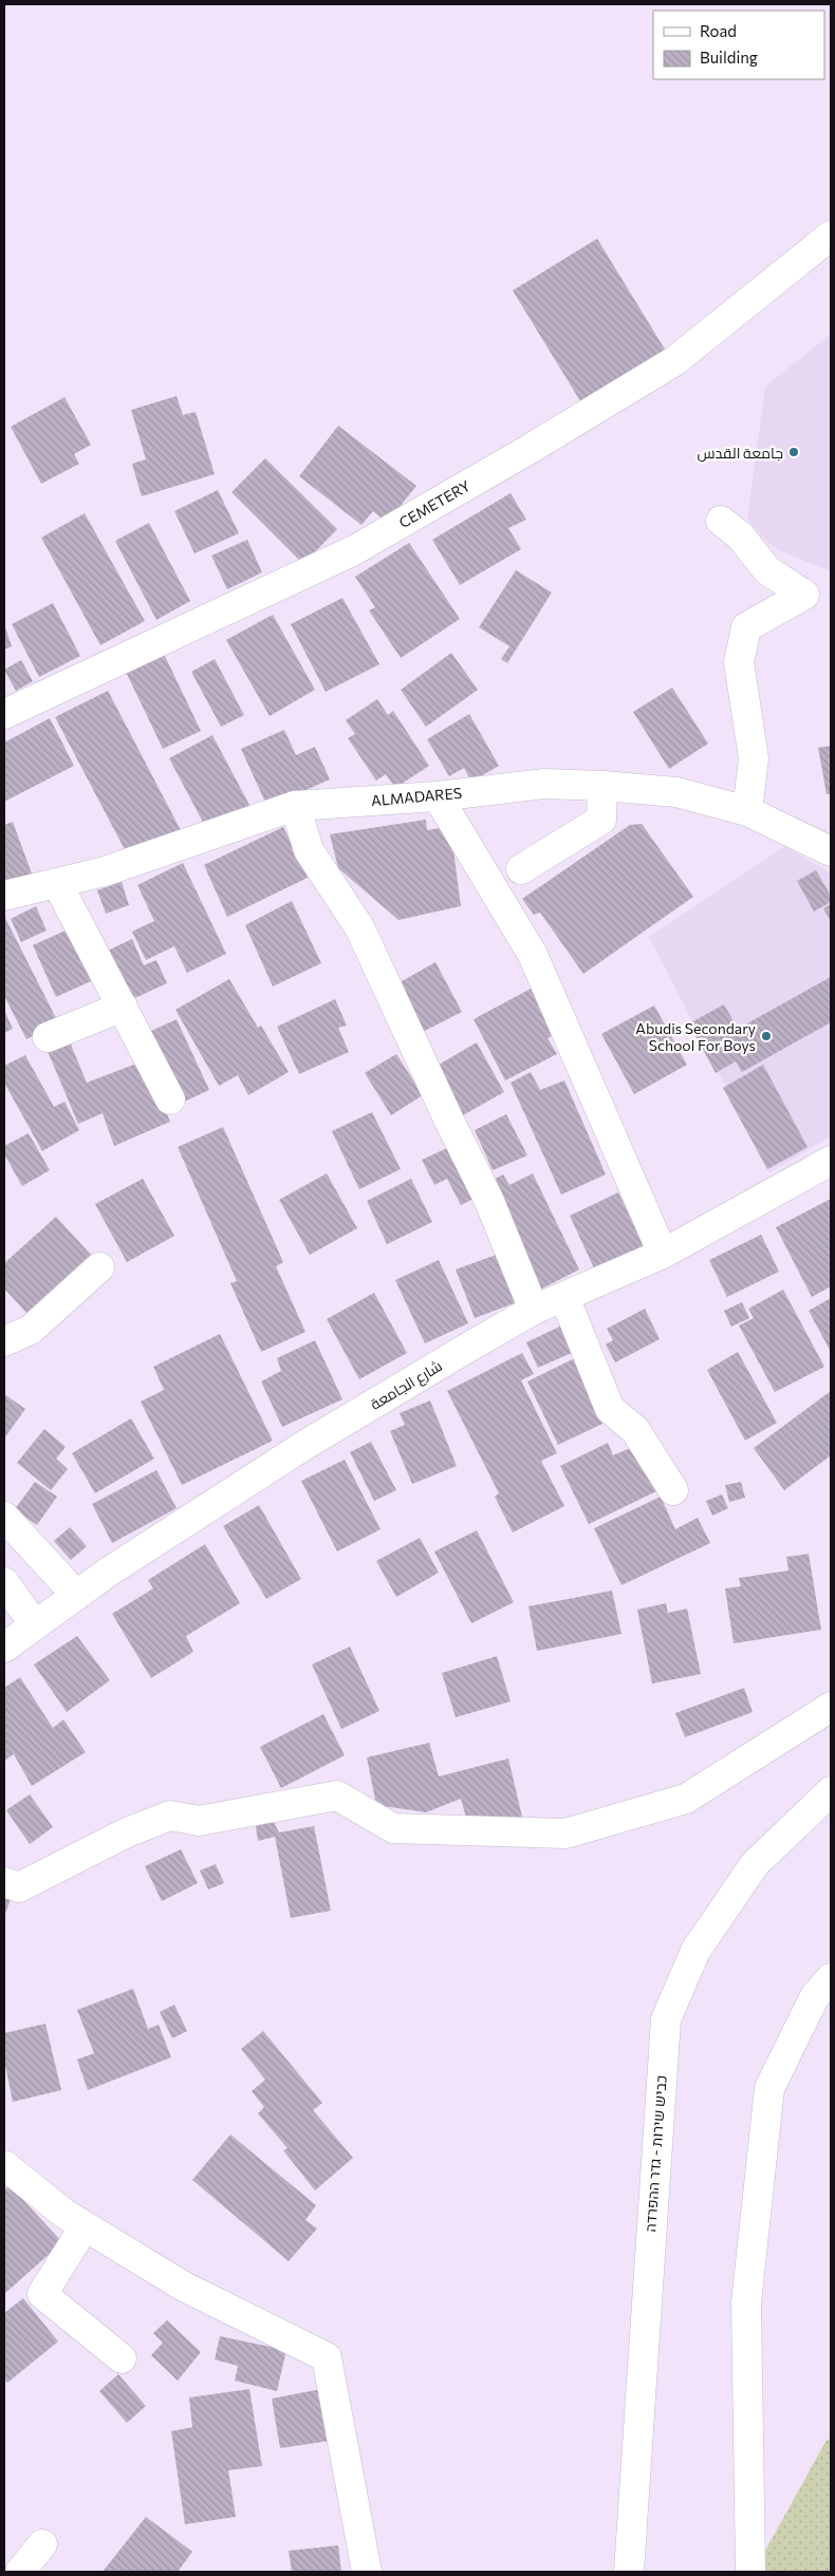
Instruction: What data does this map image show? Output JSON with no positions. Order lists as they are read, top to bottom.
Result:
{
  "streets": {
    "street": [
      "CEMETERY",
      "ALMADARES",
      "شارع الجامعة",
      "כביש שירות - גדר ההפרדה"
    ]
  },
  "places": ["جامعة القدس", "Abudis Secondary School For Boys"],
  "legend": ["Road", "Building"]
}
